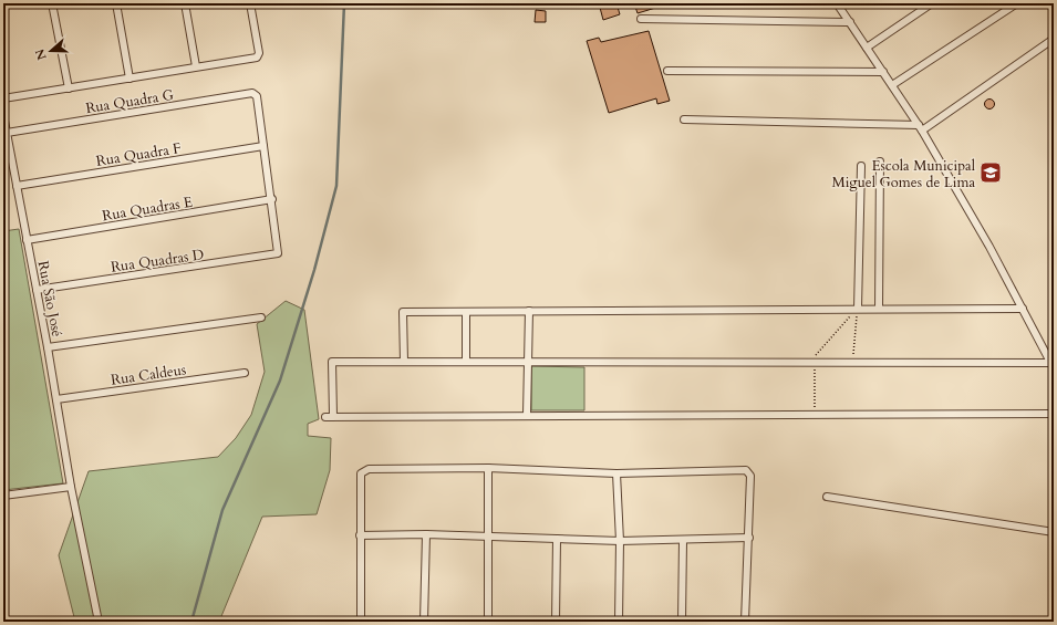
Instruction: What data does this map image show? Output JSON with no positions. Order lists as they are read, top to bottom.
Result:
{
  "streets": {
    "street": [
      "Rua Quadra G",
      "Rua Quadra F",
      "Rua Quadras E",
      "Rua Quadras D",
      "Rua São José",
      "Rua Caldeus"
    ]
  },
  "crossings": [
    ["Rua Quadra G", "Rua Quadra F"],
    ["Rua Quadra G", "Rua São José"],
    ["Rua Quadra F", "Rua São José"],
    ["Rua Quadras E", "Rua Quadras D"],
    ["Rua Quadras E", "Rua São José"],
    ["Rua Quadras D", "Rua São José"],
    ["Rua São José", "Rua Caldeus"]
  ],
  "places": {
    "school or university": ["Escola Municipal Miguel Gomes de Lima"]
  },
  "north": "left"
}
